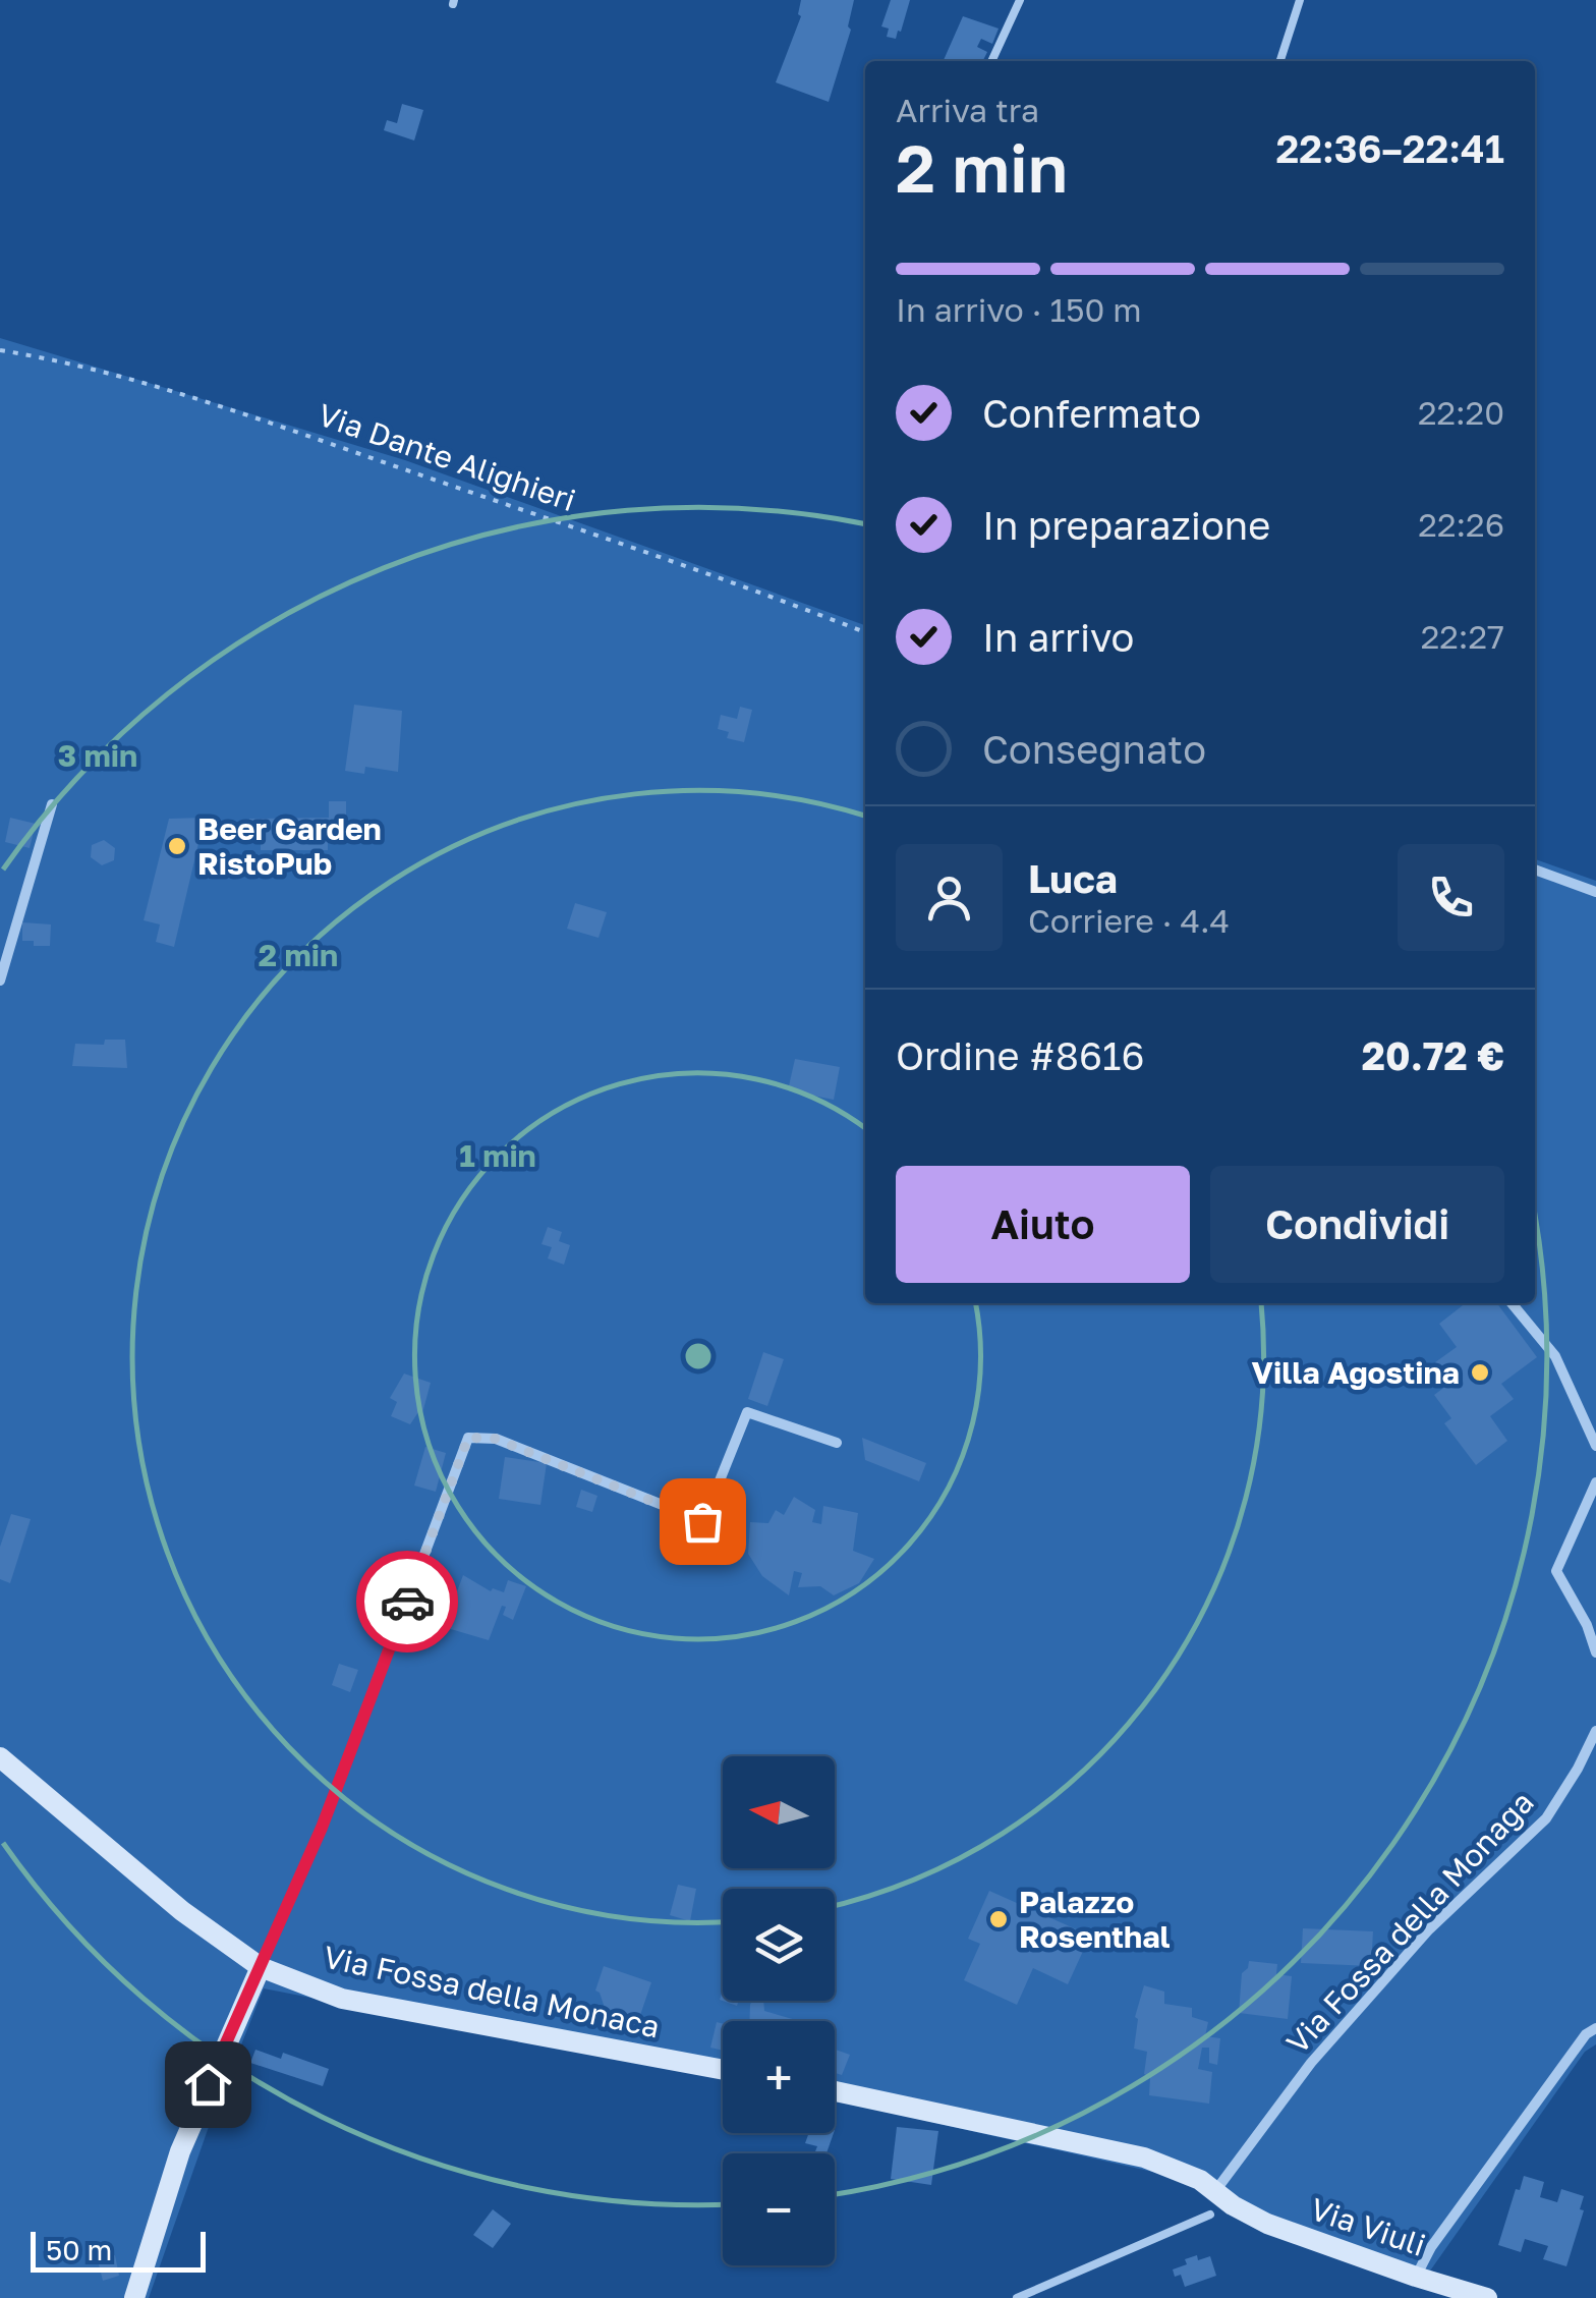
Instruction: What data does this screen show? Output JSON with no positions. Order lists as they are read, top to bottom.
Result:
{
  "streets": {
    "street": ["Via Fossa della Monaga", "Via Fossa della Monaca", "Via Viuli"],
    "path": ["Via Dante Alighieri"]
  },
  "crossings": [
    ["Via Fossa della Monaga", "Via Viuli"]
  ],
  "places": ["Beer Garden RistoPub", "Villa Agostina", "Palazzo Rosenthal"],
  "scale_bar": "50 m",
  "north": "left",
  "page": {
    "heading": ["2 min", "Arriva tra", "22:36–22:41"],
    "panel": [
      "Luca",
      "Corriere · 4.4",
      "Ordine #8616",
      "20.72 €"
    ],
    "bar": "In arrivo · 150 m",
    "list": [
      ["Confermato", "22:20"],
      ["In preparazione", "22:26"],
      ["In arrivo", "22:27"],
      "Consegnato"
    ],
    "buttons": ["Aiuto", "Condividi"],
    "map_buttons": ["+", "−"],
    "scale": "50 m"
  },
  "rings": ["3 min", "2 min", "1 min"]
}
